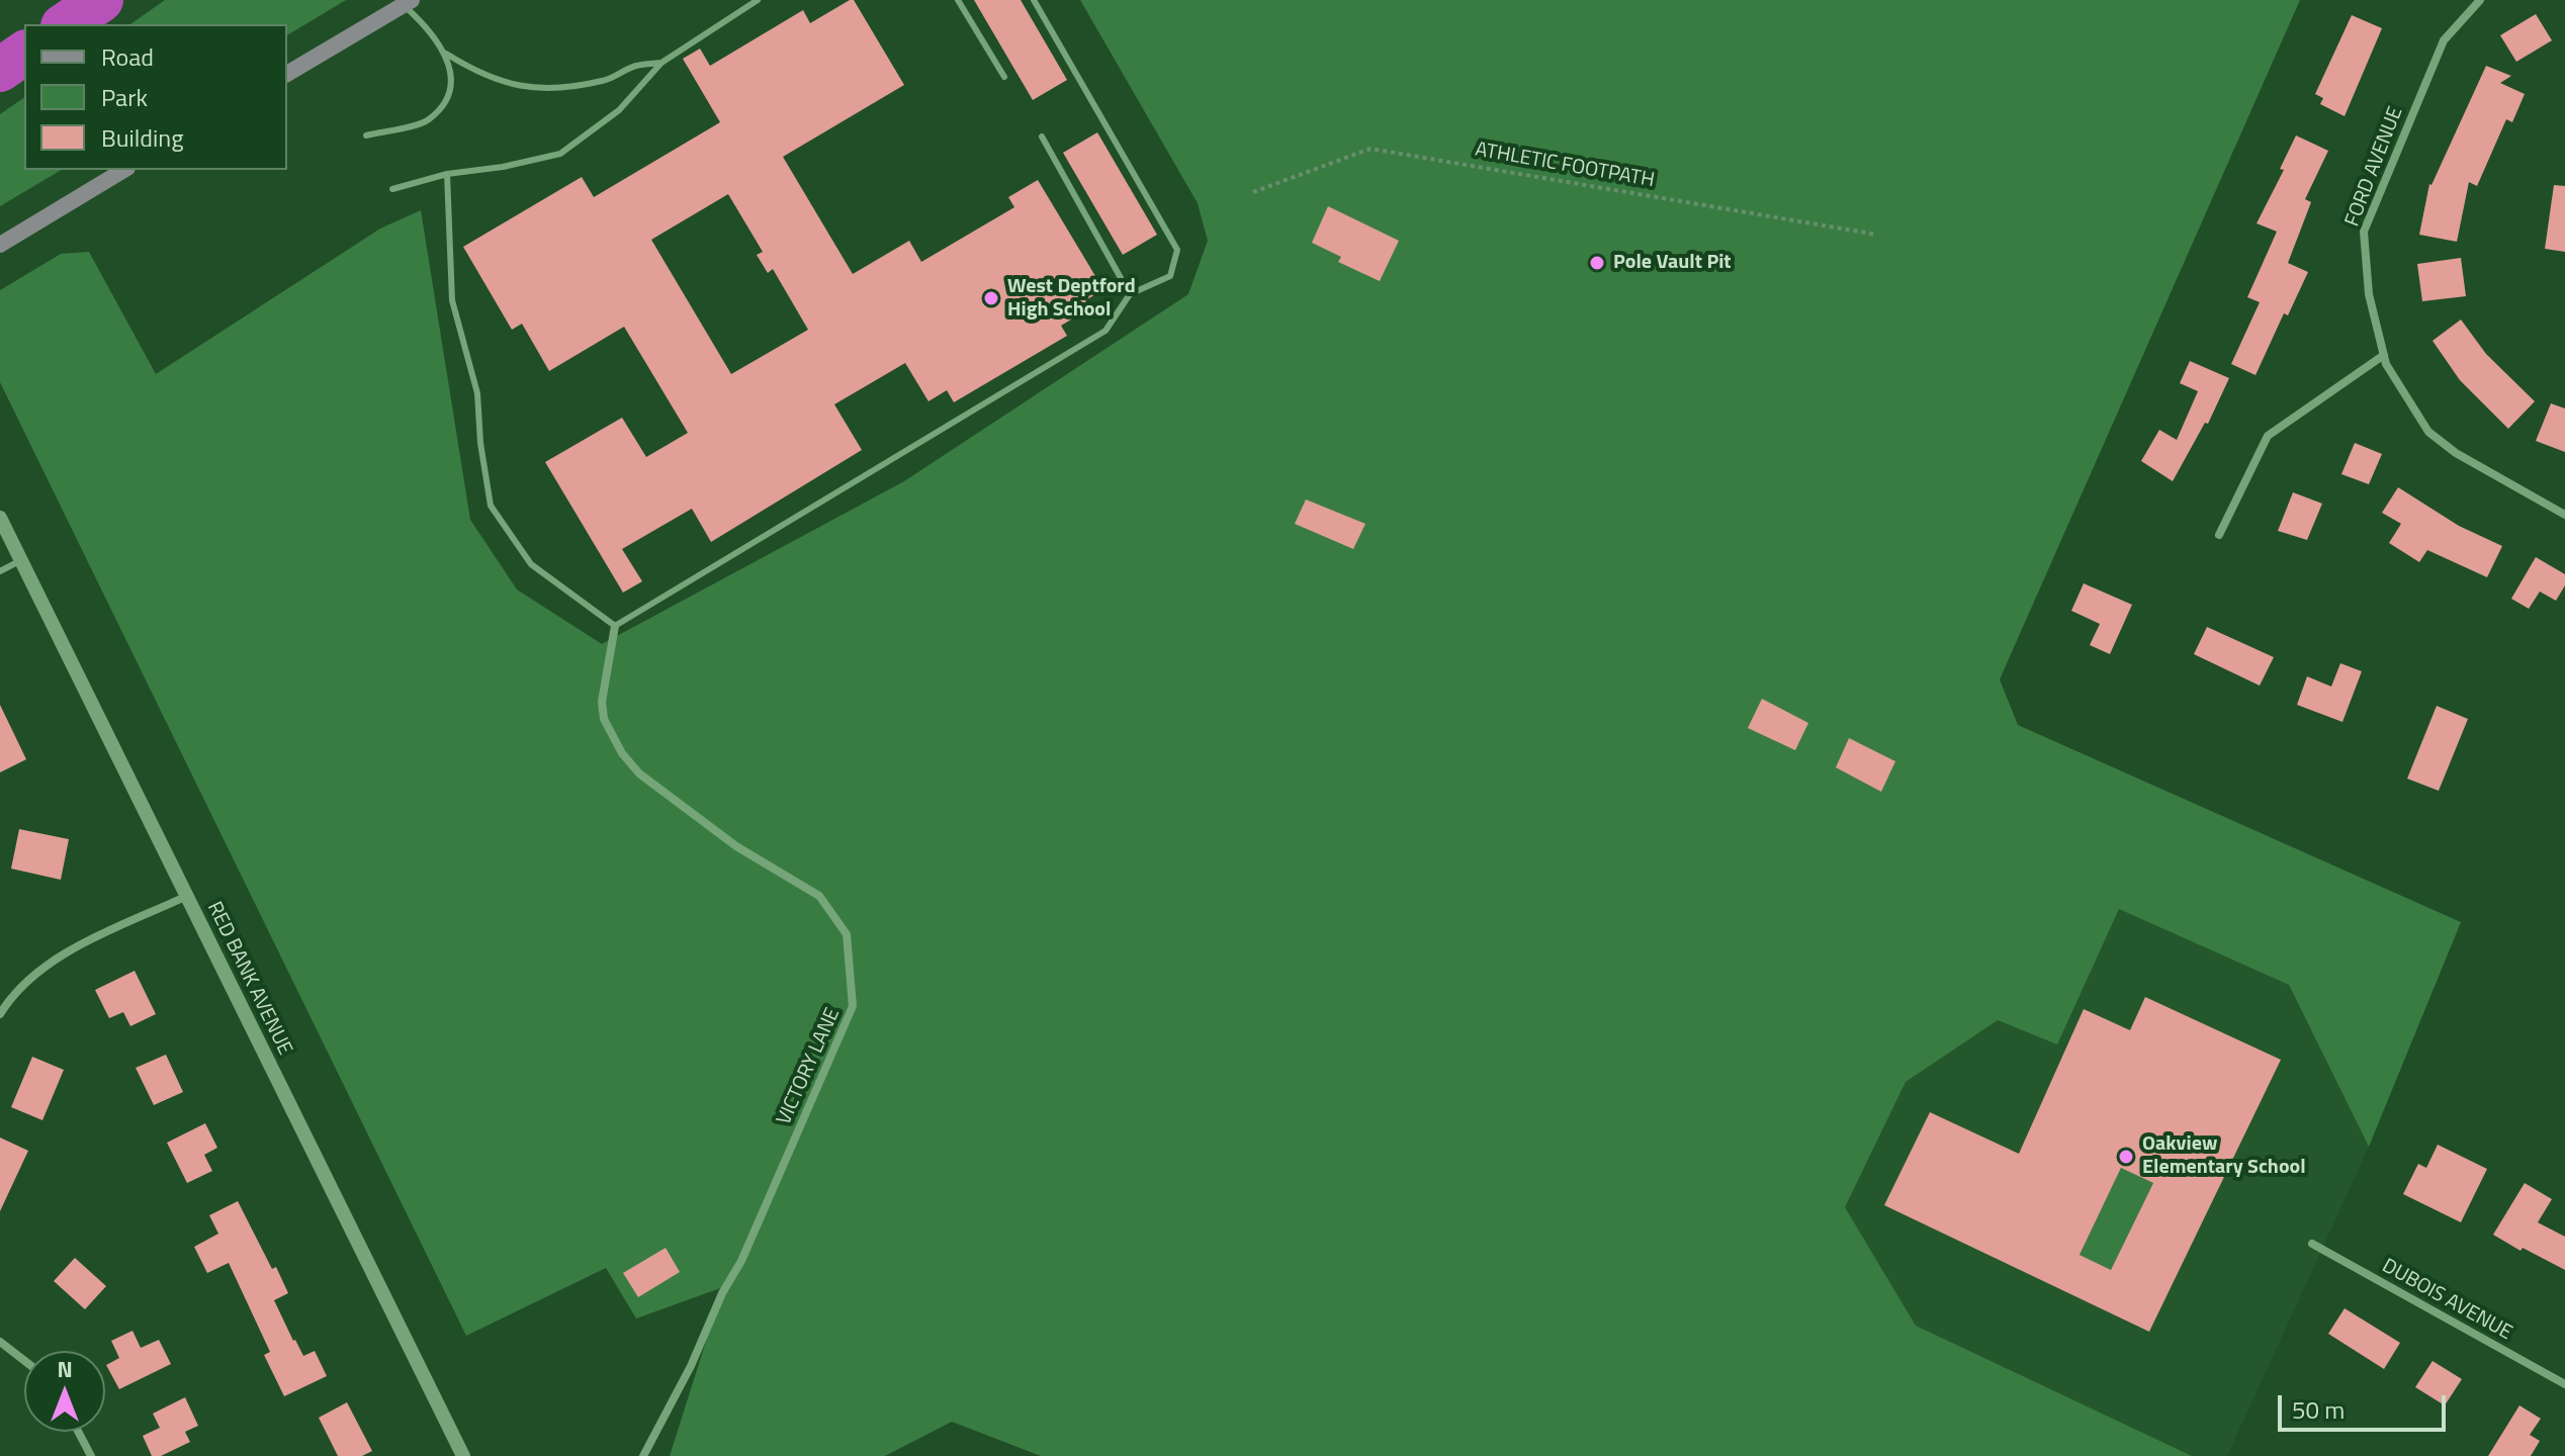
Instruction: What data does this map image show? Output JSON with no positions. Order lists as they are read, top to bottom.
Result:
{
  "streets": {
    "street": [
      "FORD AVENUE",
      "RED BANK AVENUE",
      "VICTORY LANE",
      "DUBOIS AVENUE"
    ],
    "path": ["ATHLETIC FOOTPATH"]
  },
  "places": ["Pole Vault Pit", "West Deptford High School", "Oakview Elementary School"],
  "legend": ["Road", "Park", "Building"],
  "scale_bar": "50 m",
  "north": "top"
}
